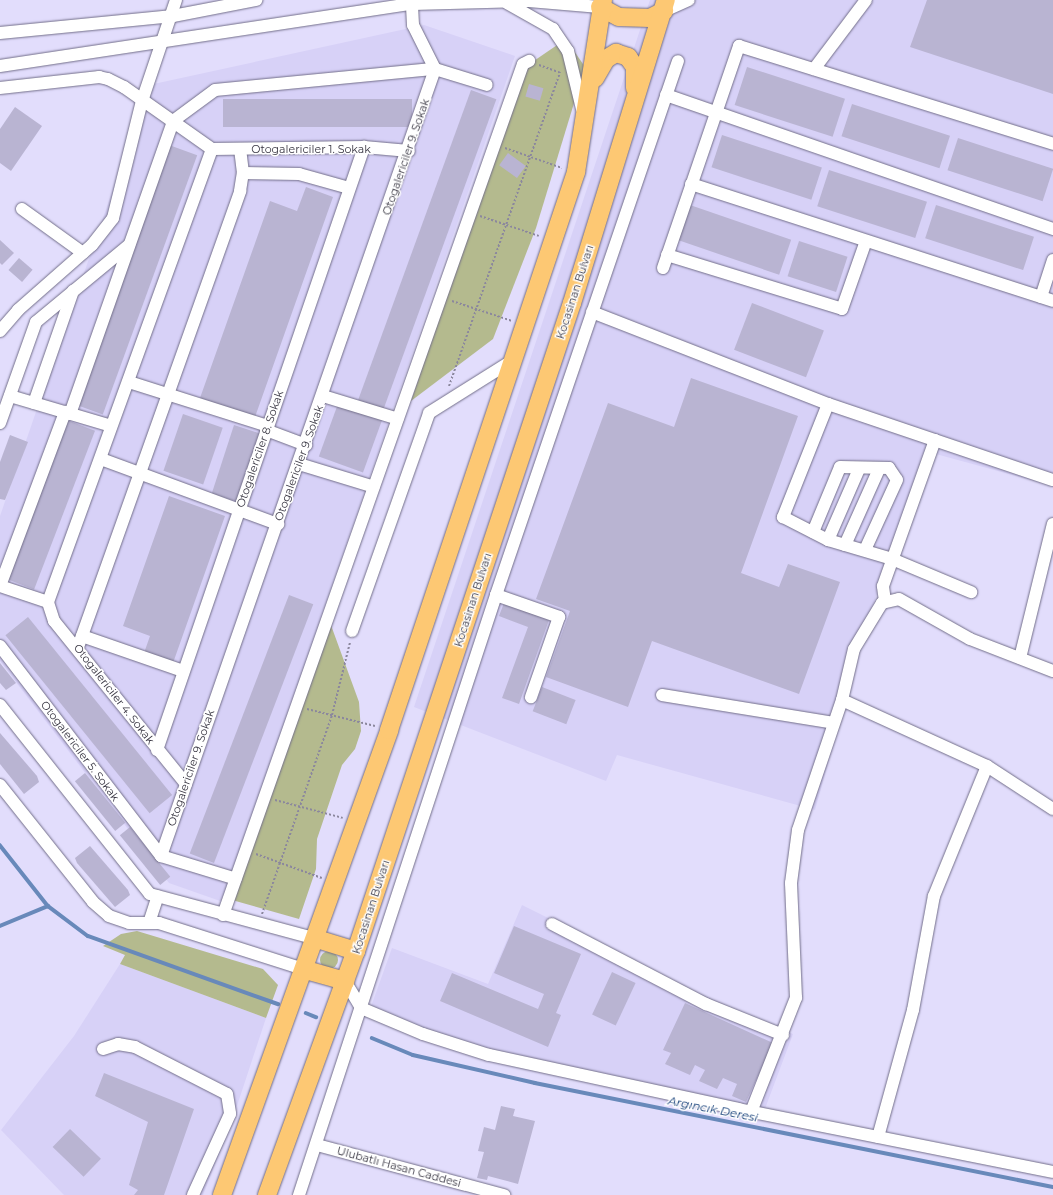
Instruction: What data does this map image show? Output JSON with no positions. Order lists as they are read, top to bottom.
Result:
{
  "streets": {
    "highway": ["Kocasinan Bulvarı"],
    "street": [
      "Otogalericiler 1. Sokak",
      "Otogalericiler 9. Sokak",
      "Otogalericiler 8. Sokak",
      "Otogalericiler 4. Sokak",
      "Otogalericiler 5. Sokak",
      "Ulubatlı Hasan Caddesi"
    ]
  },
  "crossings": [
    ["Otogalericiler 1. Sokak", "Otogalericiler 9. Sokak"],
    ["Otogalericiler 1. Sokak", "Otogalericiler 8. Sokak"],
    ["Otogalericiler 9. Sokak", "Otogalericiler 4. Sokak"],
    ["Otogalericiler 9. Sokak", "Otogalericiler 5. Sokak"],
    ["Otogalericiler 8. Sokak", "Otogalericiler 4. Sokak"]
  ],
  "water": ["Argıncık Deresi"]
}
